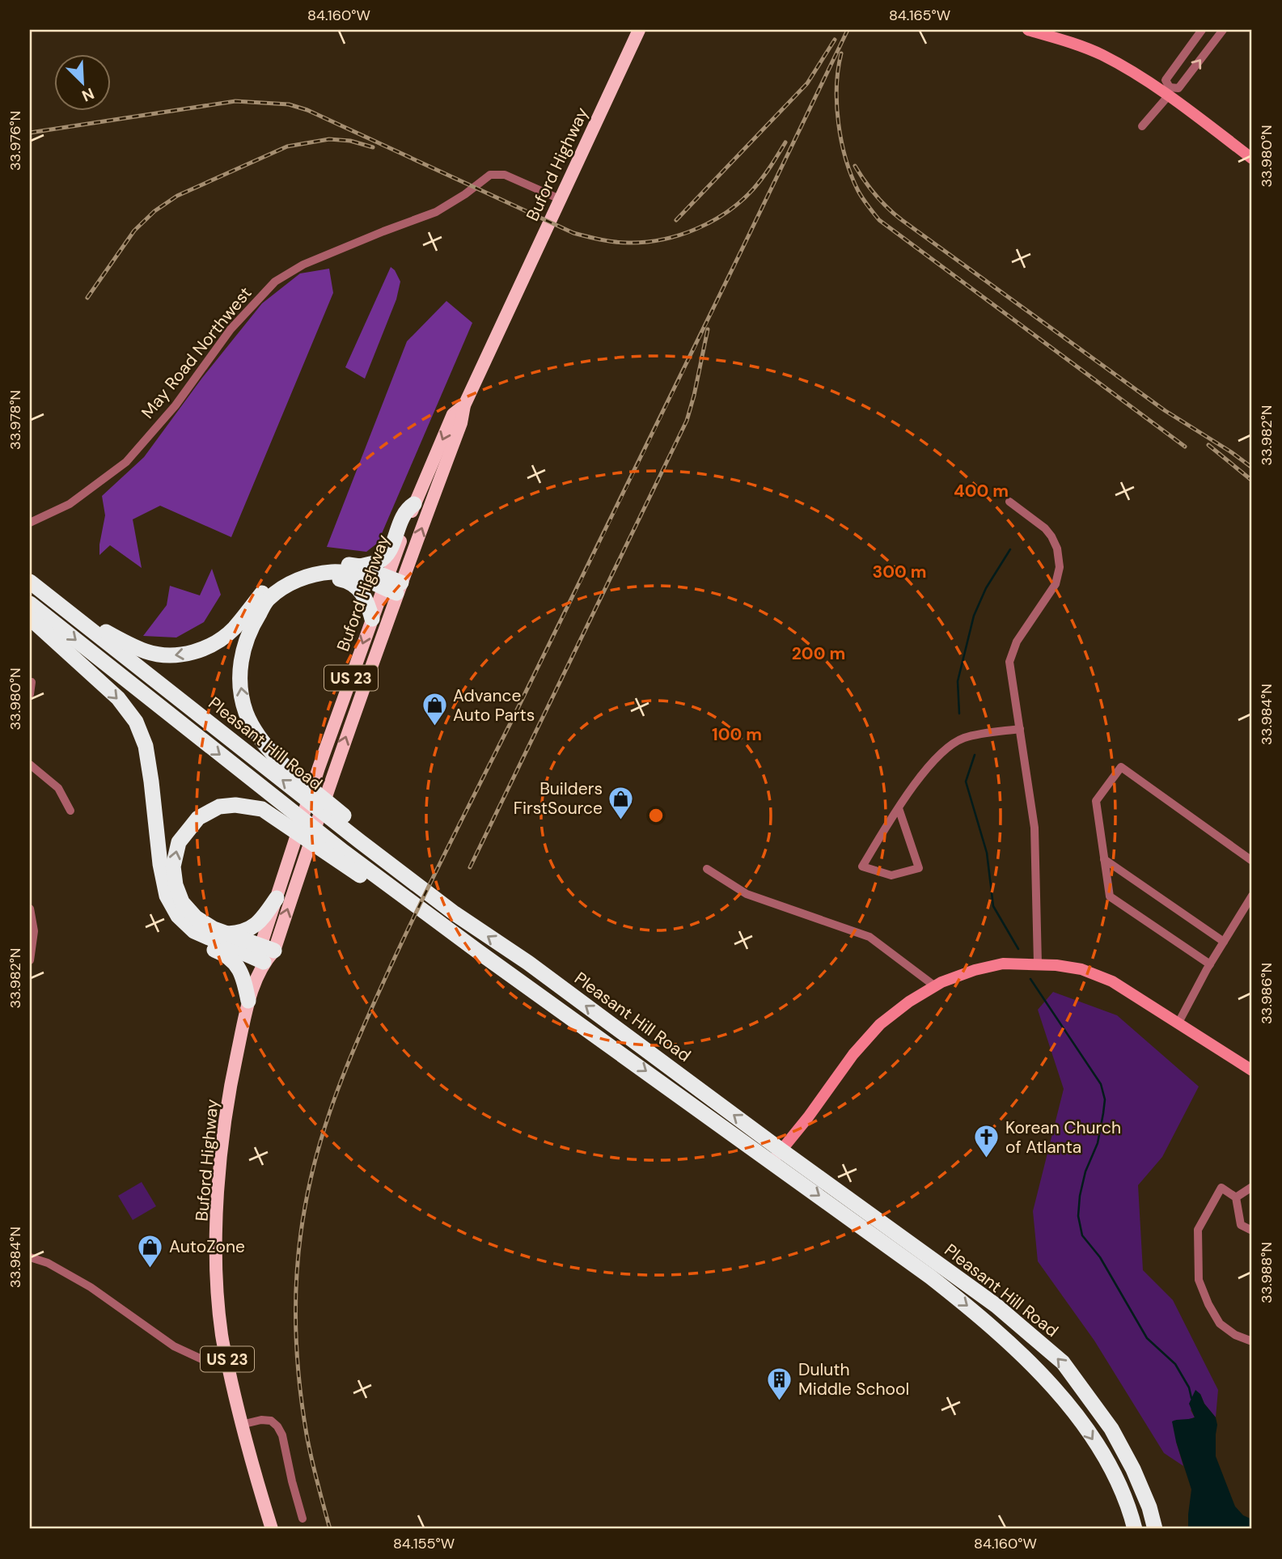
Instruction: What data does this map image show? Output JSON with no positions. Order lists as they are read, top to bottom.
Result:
{
  "streets": {
    "highway": ["Pleasant Hill Road"],
    "main road": ["Buford Highway", "US 23"],
    "street": ["May Road Northwest"]
  },
  "crossings": [
    ["Buford Highway", "May Road Northwest"]
  ],
  "places": {
    "shop": ["Advance Auto Parts", "Builders FirstSource", "AutoZone"],
    "church": ["Korean Church of Atlanta"],
    "building": ["Duluth Middle School"]
  },
  "north": "bottom right",
  "coordinates": [
    "84.160°W",
    "84.165°W",
    "33.976°N",
    "33.980°N",
    "33.978°N",
    "33.982°N",
    "33.984°N",
    "33.986°N",
    "33.988°N",
    "84.155°W"
  ],
  "rings": [
    "400 m",
    "300 m",
    "200 m",
    "100 m"
  ]
}
